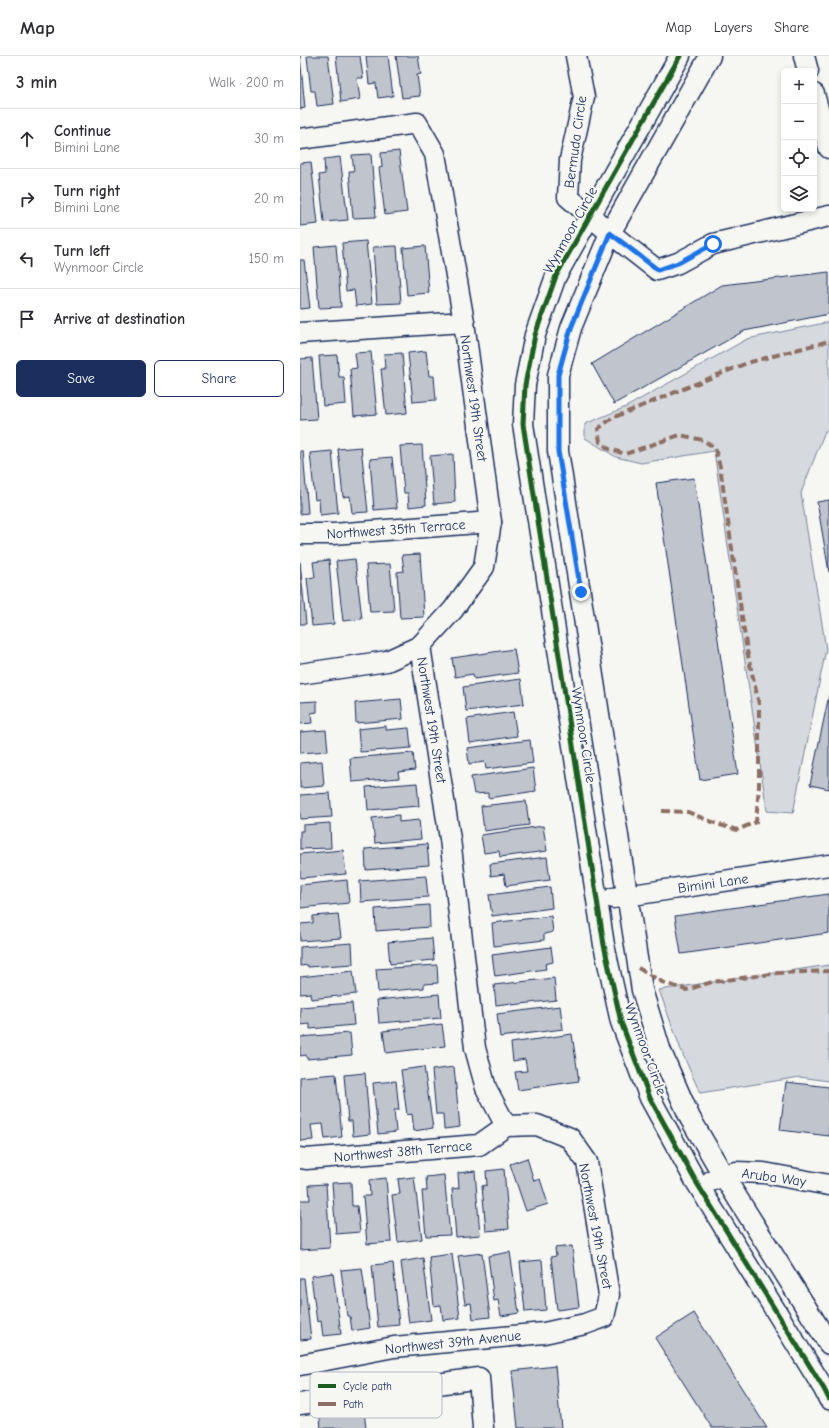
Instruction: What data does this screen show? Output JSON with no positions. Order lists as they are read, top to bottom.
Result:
{
  "streets": {
    "street": [
      "Bermuda Circle",
      "Wynmoor Circle",
      "Northwest 19th Street",
      "Northwest 35th Terrace",
      "Bimini Lane",
      "Northwest 38th Terrace",
      "Aruba Way",
      "Northwest 39th Avenue"
    ]
  },
  "crossings": [
    ["Bermuda Circle", "Wynmoor Circle"],
    ["Wynmoor Circle", "Bimini Lane"],
    ["Wynmoor Circle", "Aruba Way"],
    ["Northwest 19th Street", "Northwest 35th Terrace"],
    ["Northwest 19th Street", "Northwest 38th Terrace"],
    ["Northwest 19th Street", "Northwest 39th Avenue"]
  ],
  "legend": ["Cycle path", "Path"],
  "page": {
    "header": "Map",
    "nav": ["Map", "Layers", "Share"],
    "heading": ["3 min", "Walk · 200 m"],
    "map_buttons": ["+", "−"],
    "list": [
      ["Continue", "Bimini Lane", "30 m"],
      ["Turn right", "Bimini Lane", "20 m"],
      ["Turn left", "Wynmoor Circle", "150 m"],
      "Arrive at destination"
    ],
    "buttons": ["Save", "Share"]
  }
}
